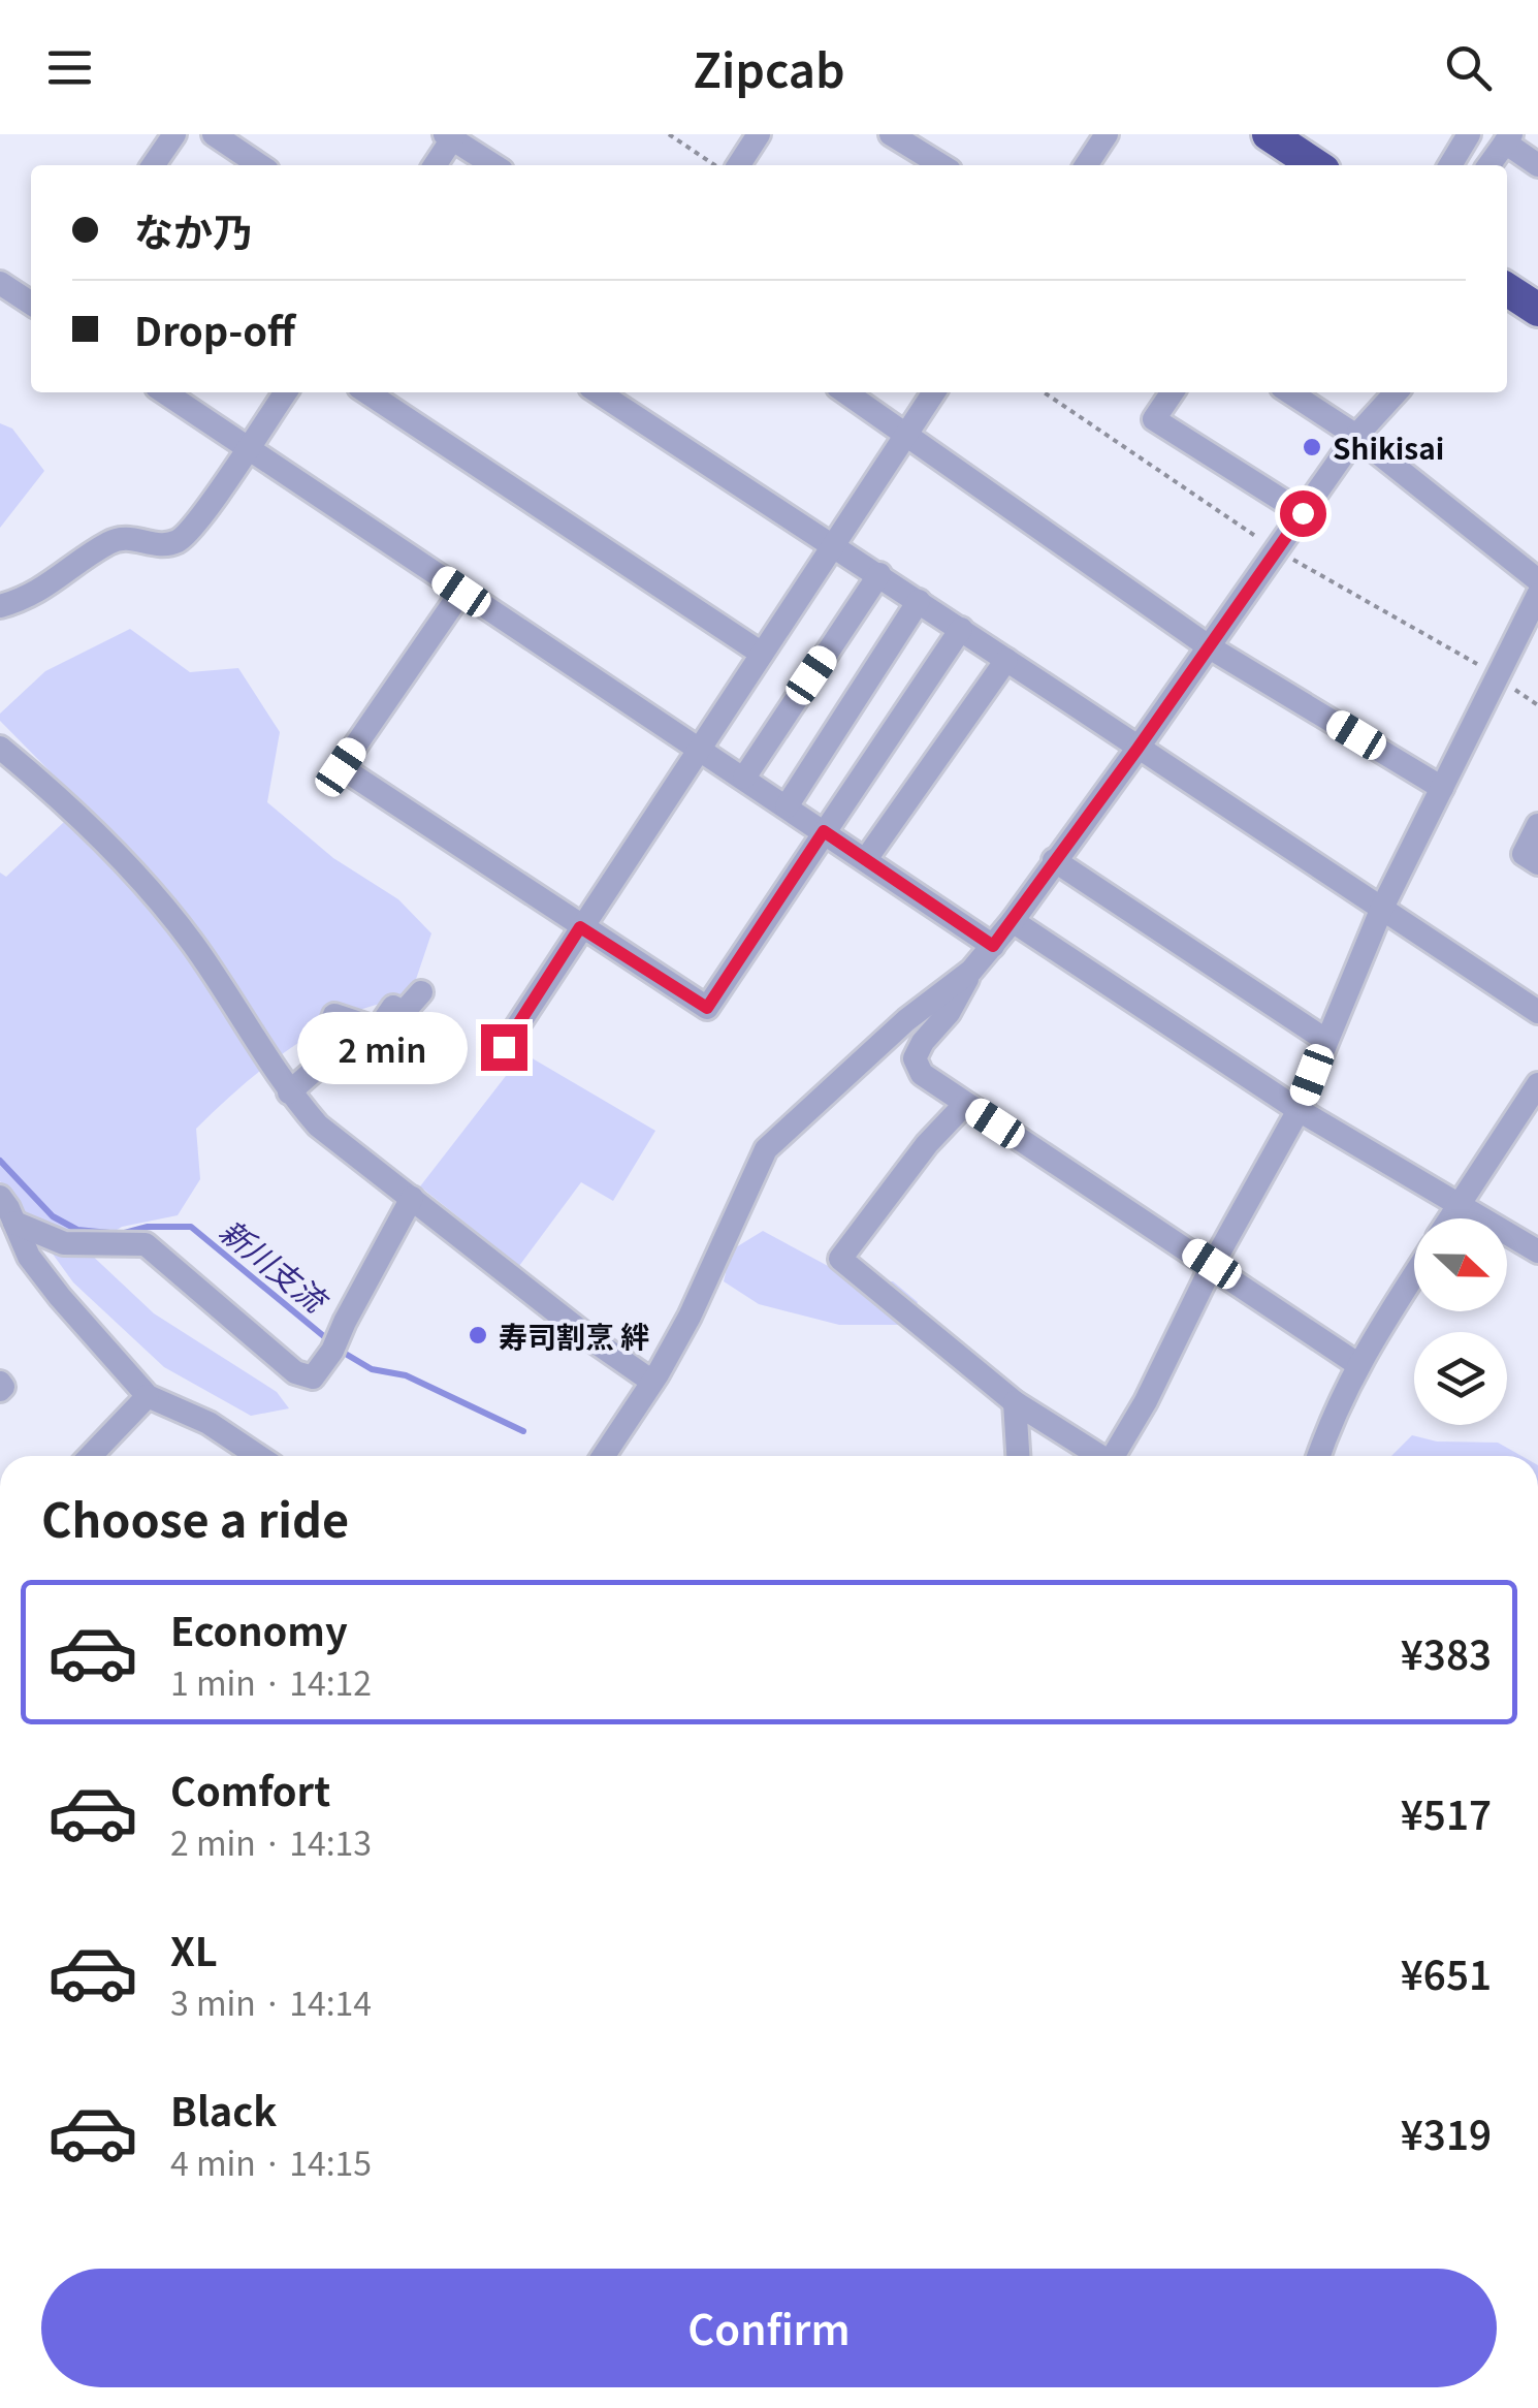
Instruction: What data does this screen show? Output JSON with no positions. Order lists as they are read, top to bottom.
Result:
{
  "water": ["新川支流"],
  "places": ["Shikisai", "寿司割烹 絆"],
  "north": "right",
  "page": {
    "header": "Zipcab",
    "banner": ["なか乃", "Drop-off"],
    "bubble": "2 min",
    "heading": "Choose a ride",
    "list": [
      {
        "name": "Economy",
        "note": "1 min · 14:12",
        "value": "¥383"
      },
      {
        "name": "Comfort",
        "note": "2 min · 14:13",
        "value": "¥517"
      },
      {
        "name": "XL",
        "note": "3 min · 14:14",
        "value": "¥651"
      },
      {
        "name": "Black",
        "note": "4 min · 14:15",
        "value": "¥319"
      }
    ],
    "buttons": "Confirm"
  }
}
